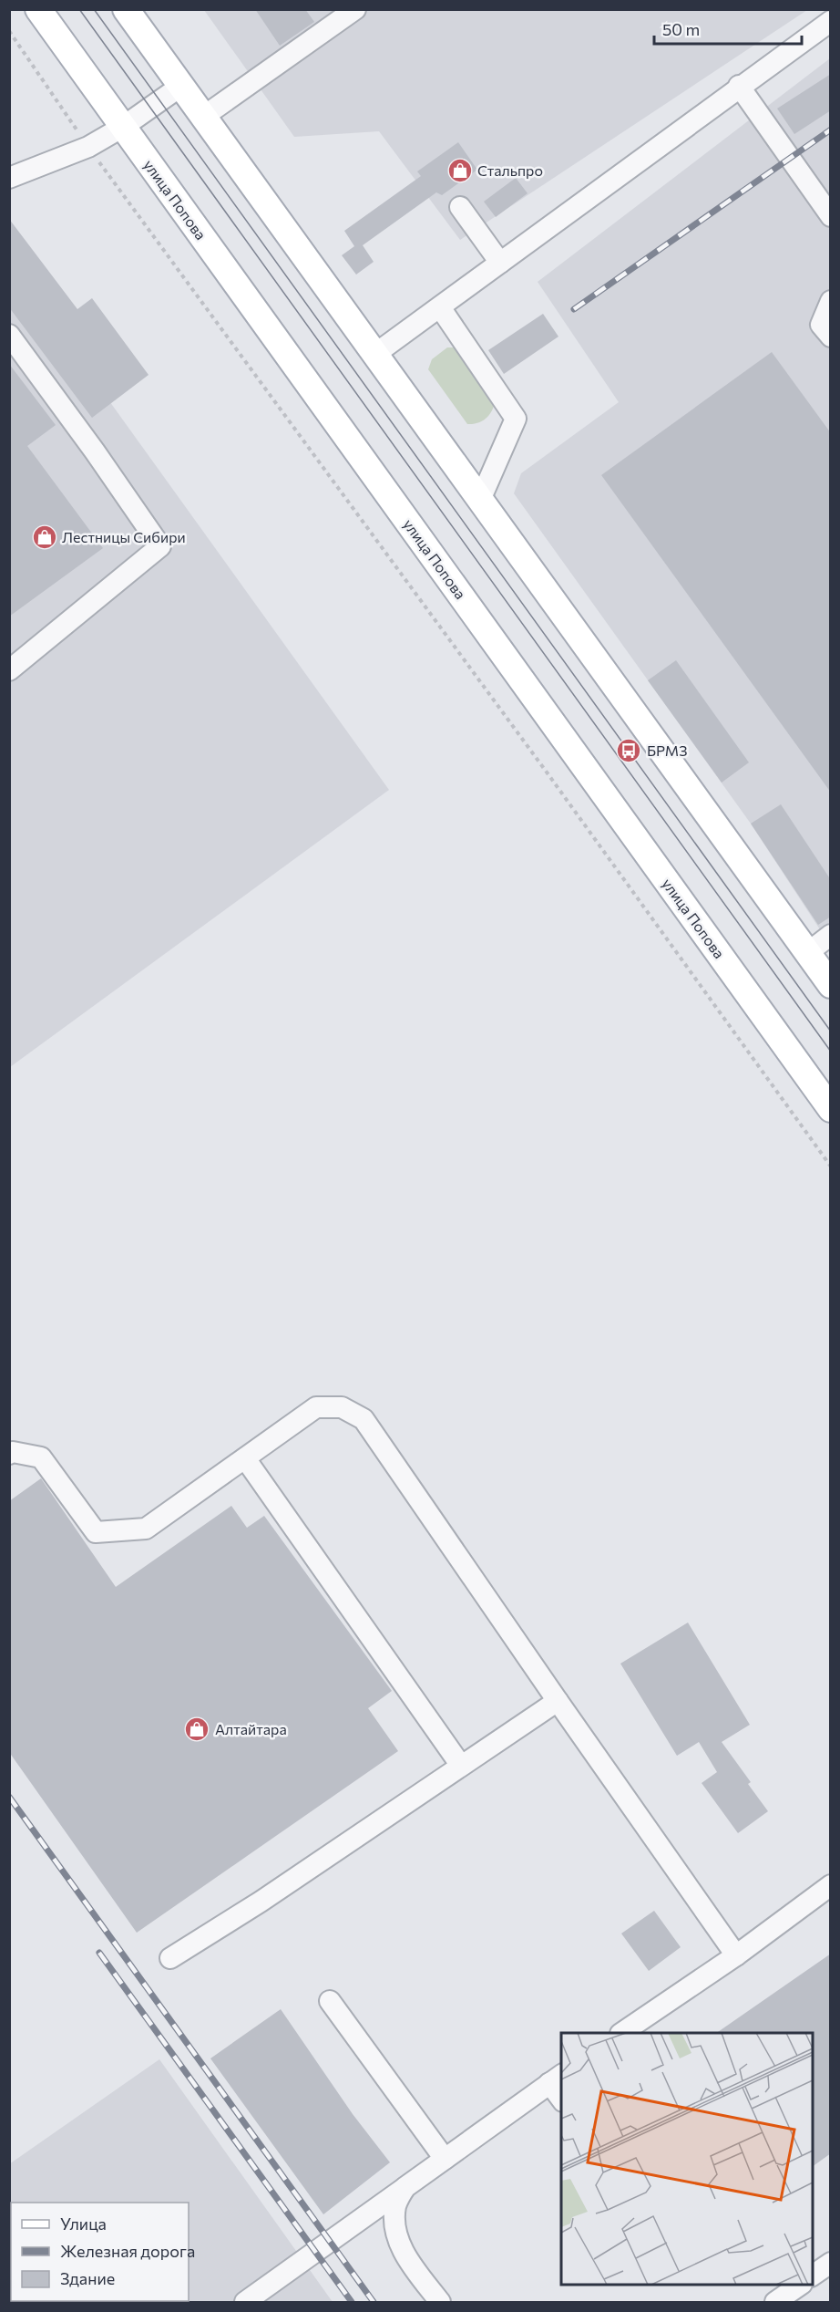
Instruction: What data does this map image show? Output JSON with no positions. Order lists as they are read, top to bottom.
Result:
{
  "streets": {
    "main road": ["улица Попова"]
  },
  "places": {
    "shop": ["Стальпро", "Лестницы Сибири", "Алтайтара"],
    "bus stop": ["БРМЗ"]
  },
  "legend": ["Улица", "Железная дорога", "Здание"],
  "scale_bar": "50 m"
}
